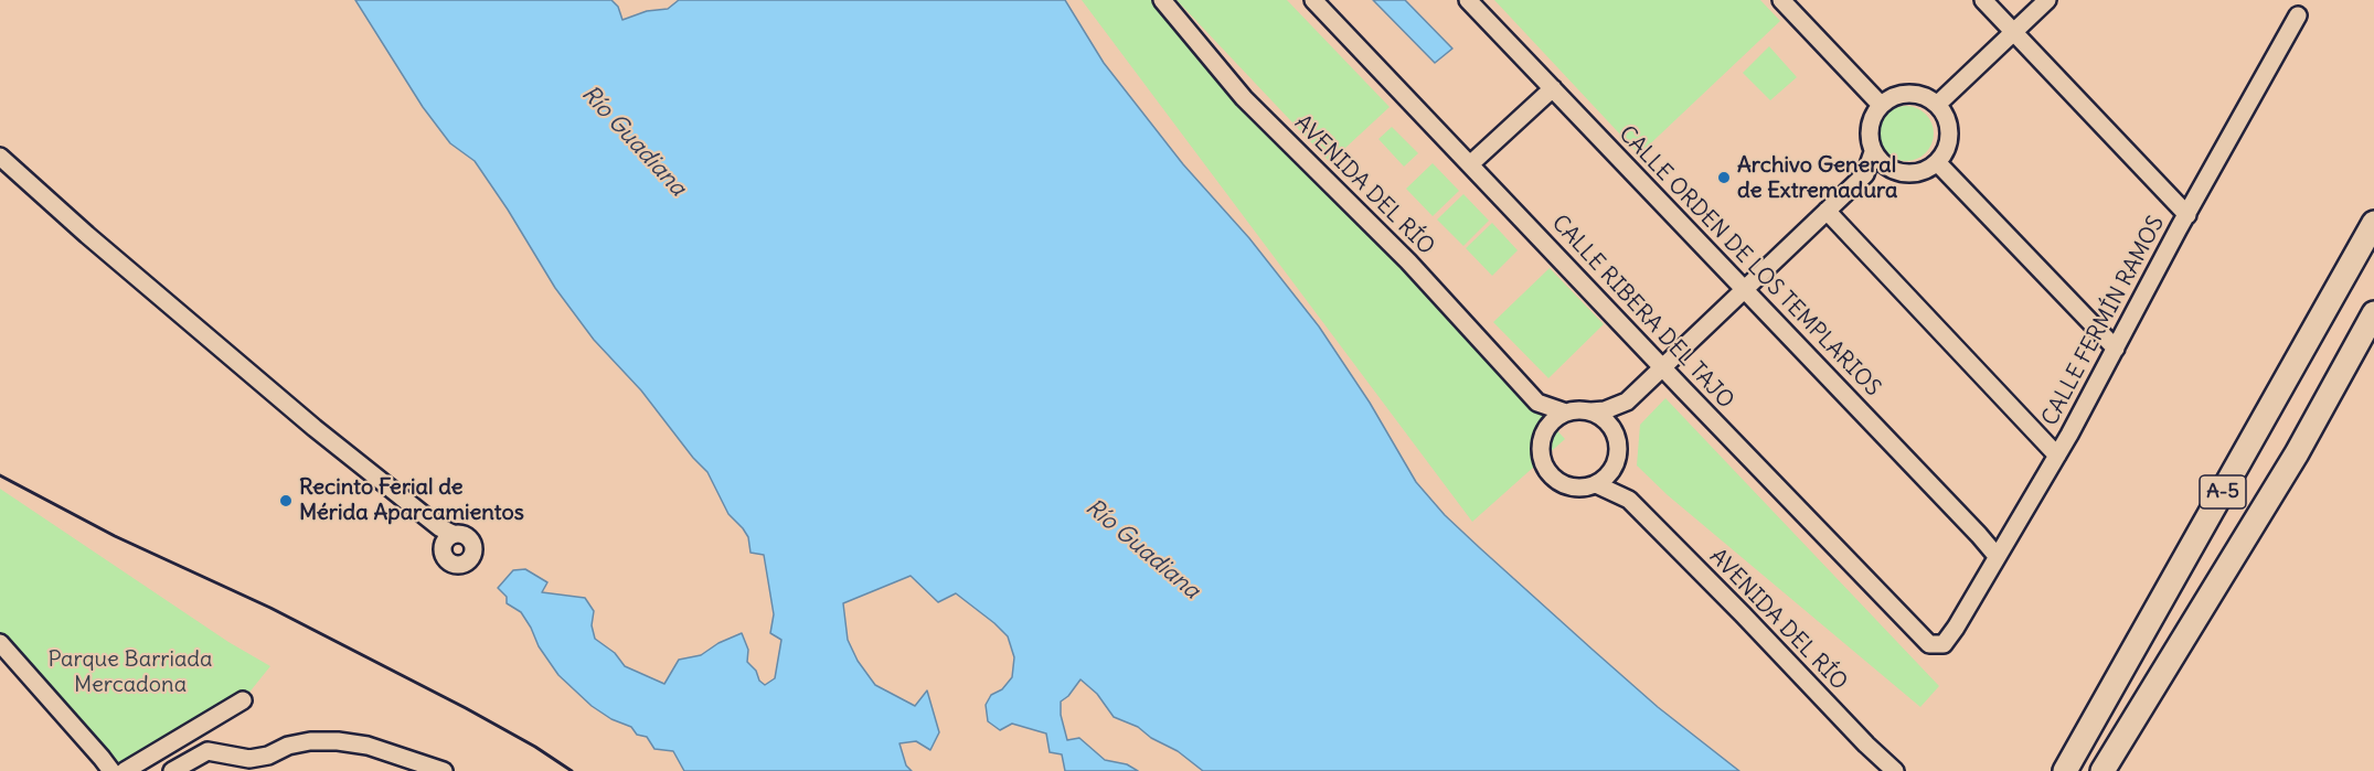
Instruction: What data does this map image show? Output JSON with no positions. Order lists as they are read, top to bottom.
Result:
{
  "streets": {
    "highway": ["A-5"],
    "street": [
      "AVENIDA DEL RÍO",
      "CALLE ORDEN DE LOS TEMPLARIOS",
      "CALLE RIBERA DEL TAJO",
      "CALLE FERMÍN RAMOS"
    ]
  },
  "crossings": [
    ["CALLE ORDEN DE LOS TEMPLARIOS", "CALLE FERMÍN RAMOS"],
    ["CALLE RIBERA DEL TAJO", "CALLE FERMÍN RAMOS"]
  ],
  "water": ["Río Guadiana"],
  "parks": ["Parque Barriada Mercadona"],
  "places": ["Archivo General de Extremadura", "Recinto Ferial de Mérida Aparcamientos"]
}
